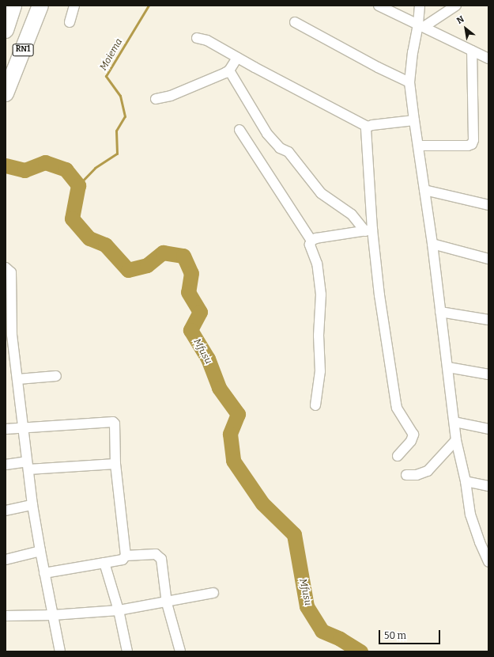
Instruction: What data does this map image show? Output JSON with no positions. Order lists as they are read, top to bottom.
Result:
{
  "streets": {
    "highway": ["RN1"]
  },
  "water": ["Moiema", "Mfusu"],
  "scale_bar": "50 m",
  "north": "top left"
}
